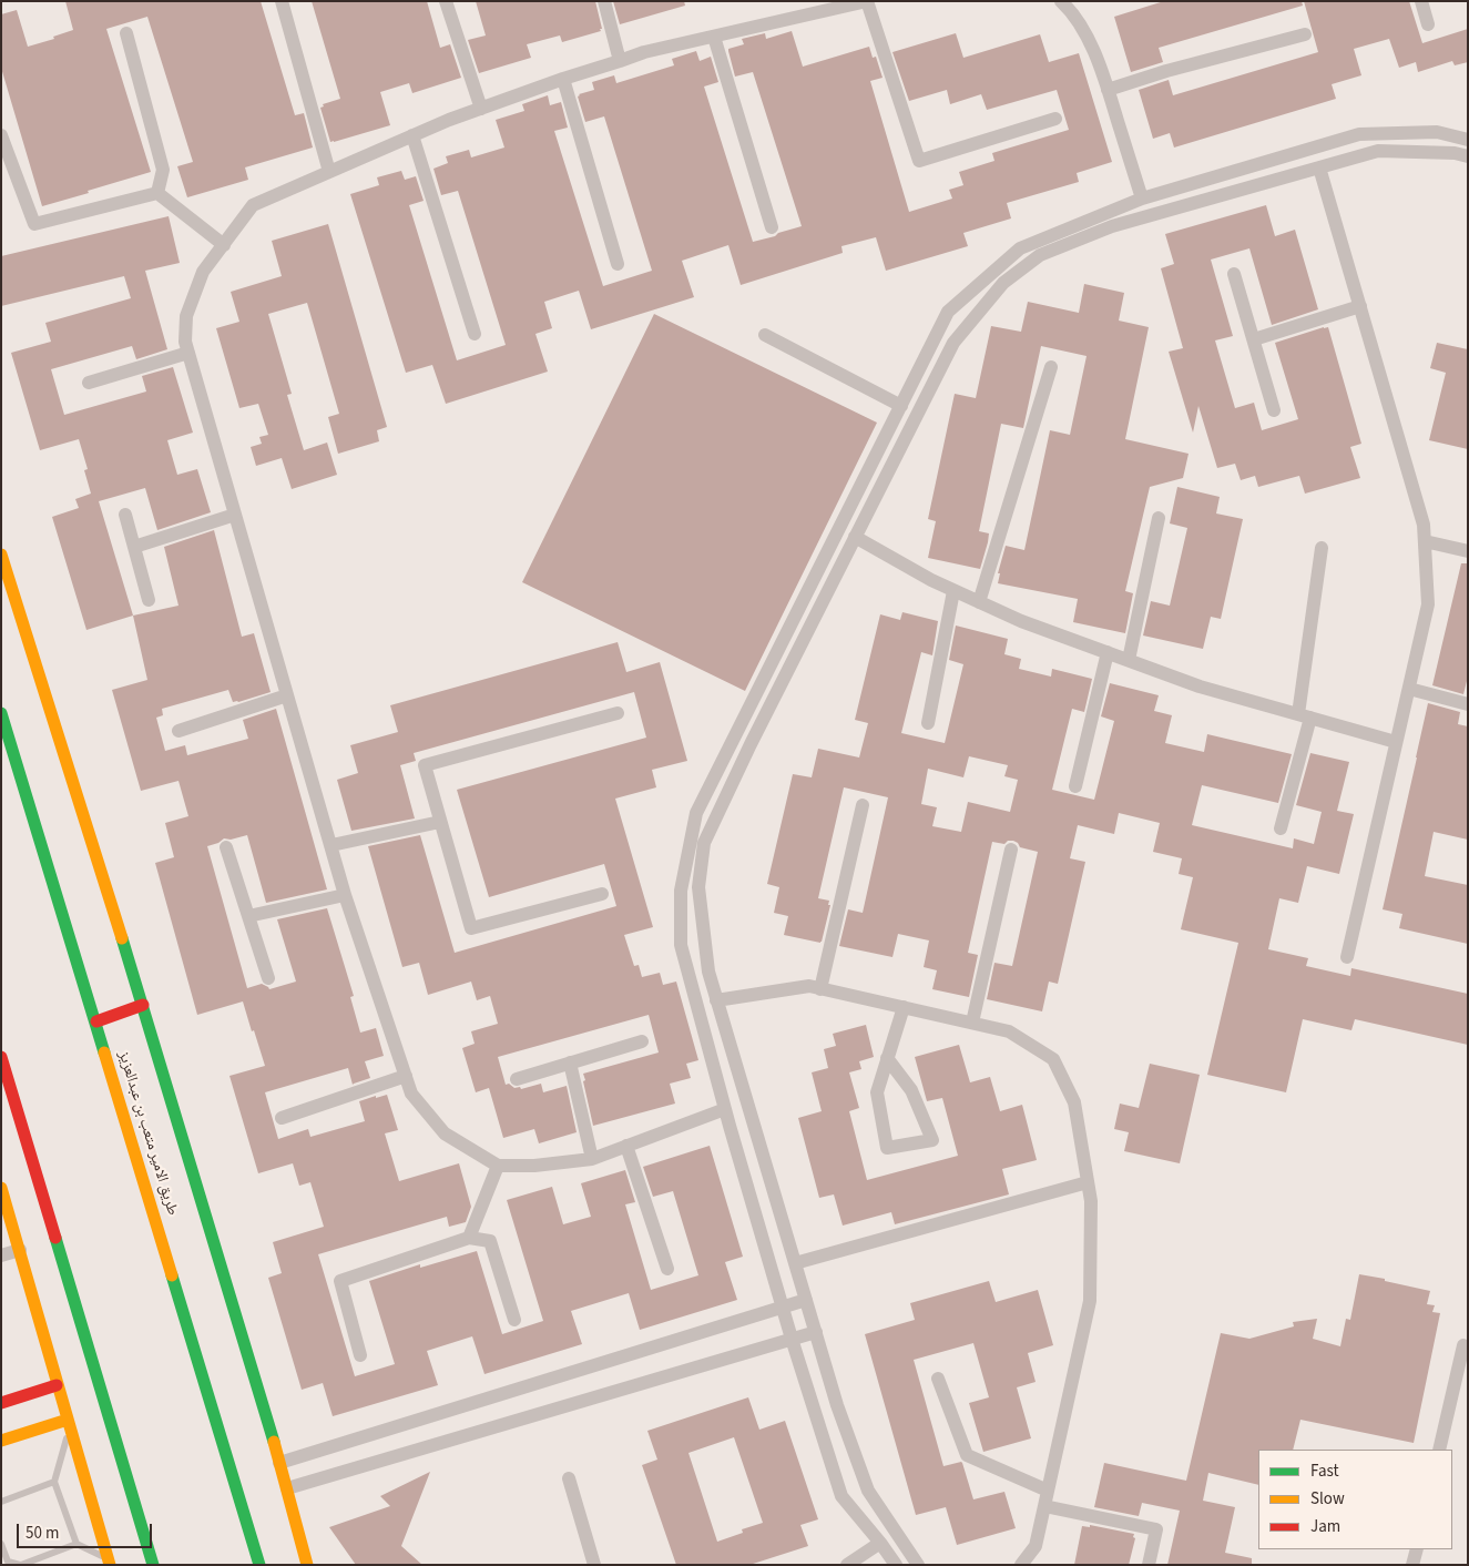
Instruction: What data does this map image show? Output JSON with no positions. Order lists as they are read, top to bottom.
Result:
{
  "streets": {
    "street": ["طريق الامير متعب بن عبدالعزيز"]
  },
  "legend": ["Fast", "Slow", "Jam"],
  "scale_bar": "50 m"
}
